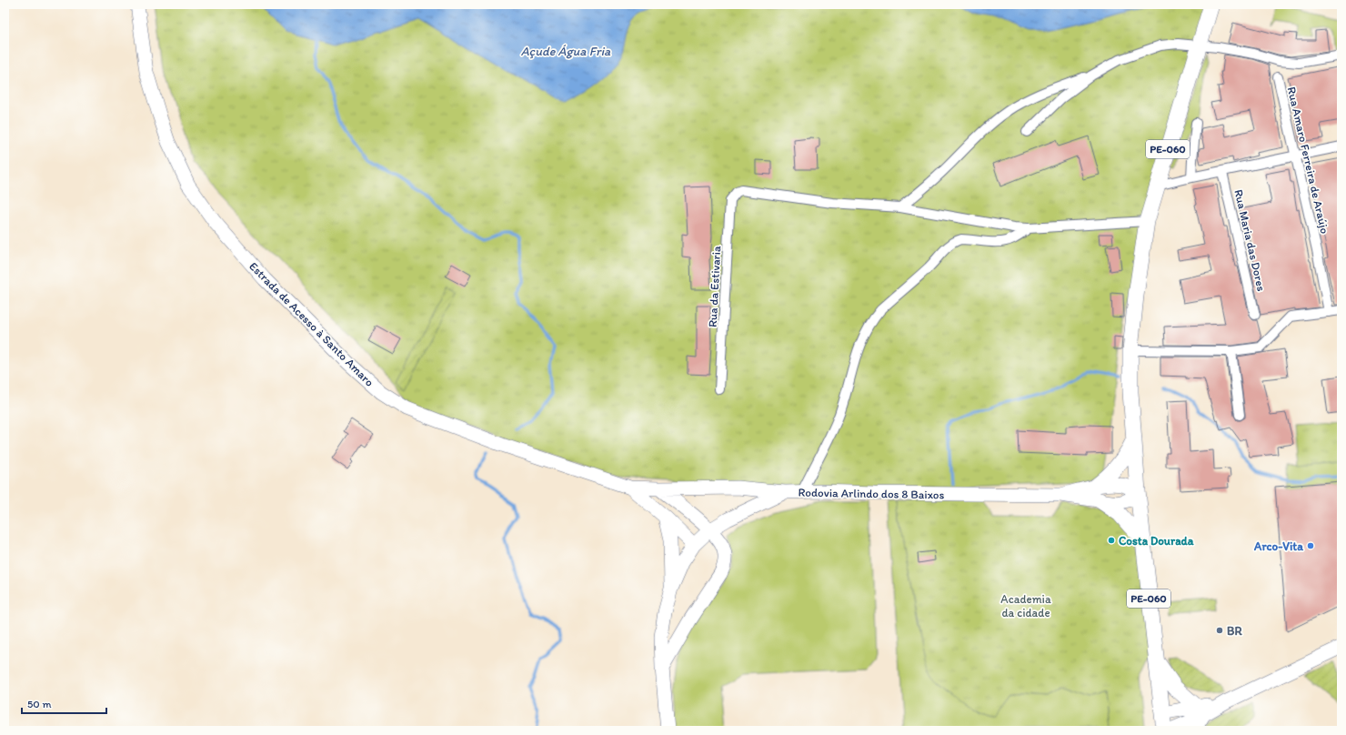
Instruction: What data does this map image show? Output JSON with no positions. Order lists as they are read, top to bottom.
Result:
{
  "streets": {
    "main road": ["PE-060", "Estrada de Acesso à Santo Amaro", "Rodovia Arlindo dos 8 Baixos"],
    "street": ["Rua Amaro Ferreira de Araújo", "Rua Maria das Dores", "Rua da Estivaria"]
  },
  "crossings": [
    ["PE-060", "Rodovia Arlindo dos 8 Baixos"]
  ],
  "water": ["Açude Água Fria"],
  "parks": ["Academia da cidade"],
  "places": ["Costa Dourada", "Arco-Vita", "BR"],
  "scale_bar": "50 m"
}
